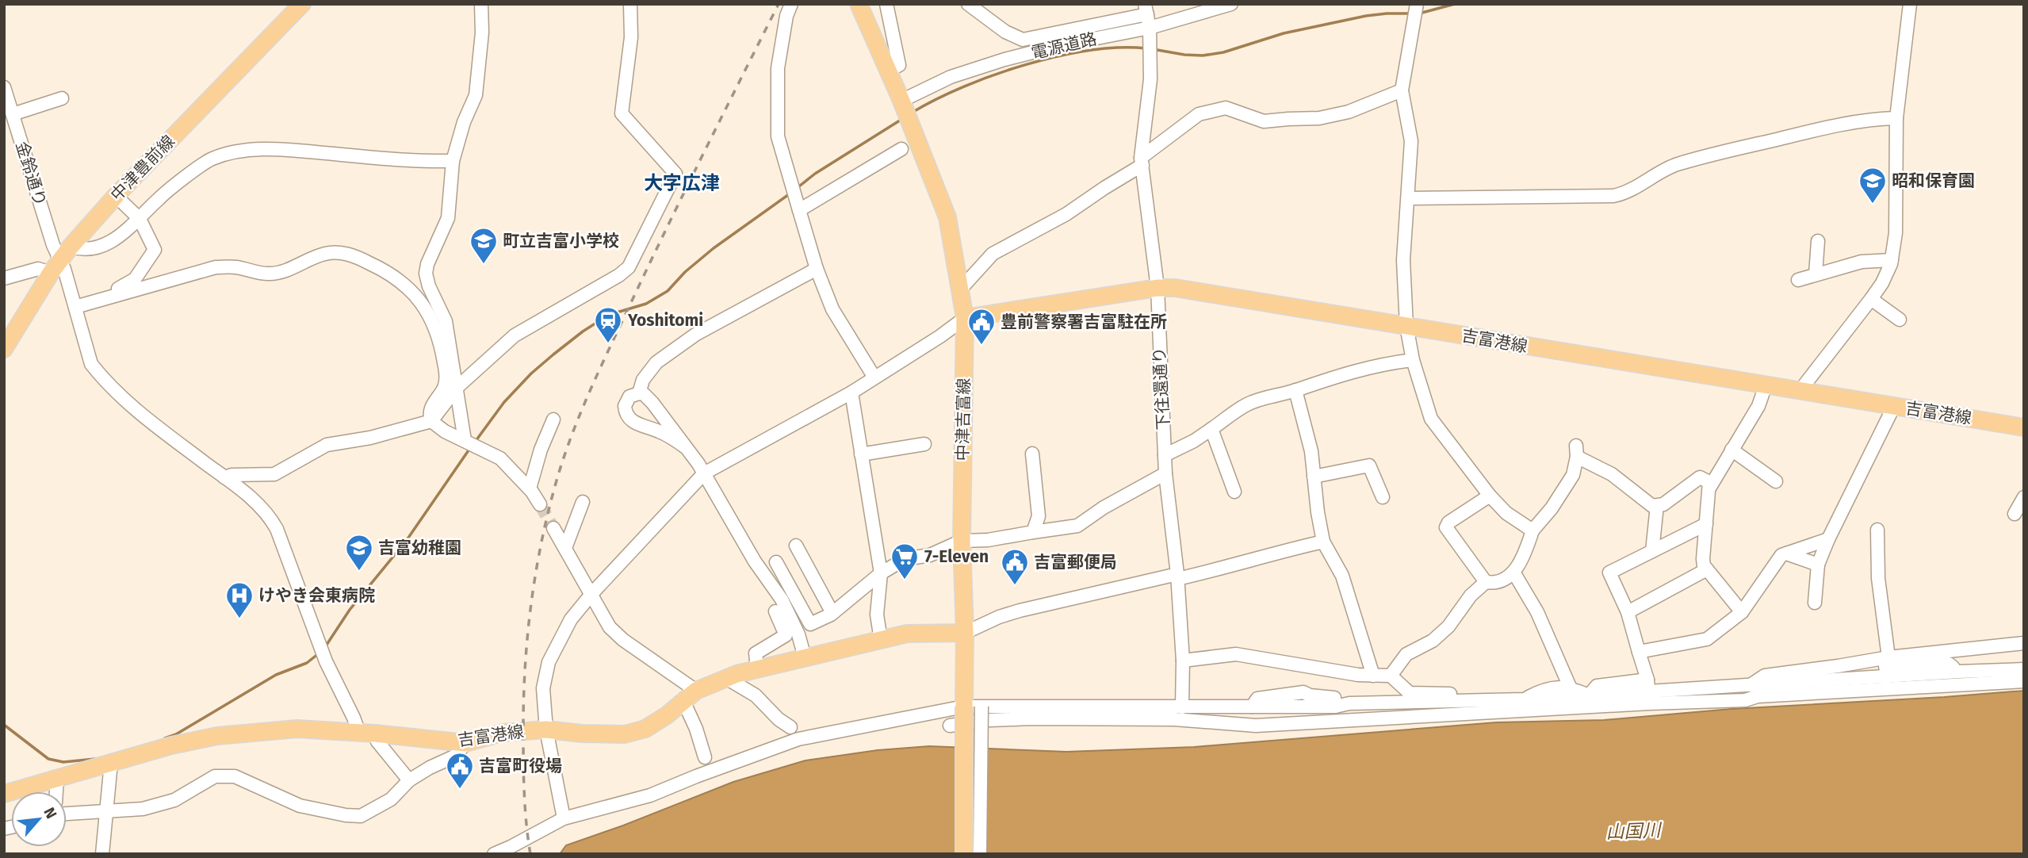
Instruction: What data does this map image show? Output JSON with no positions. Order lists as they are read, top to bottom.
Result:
{
  "streets": {
    "main road": ["中津豊前線", "吉富港線", "中津吉富線"],
    "street": ["電源道路", "金鈴通り", "下往還通り"]
  },
  "crossings": [
    ["電源道路", "下往還通り"],
    ["電源道路", "中津吉富線"],
    ["中津豊前線", "金鈴通り"],
    ["金鈴通り", "吉富港線"],
    ["吉富港線", "下往還通り"],
    ["吉富港線", "中津吉富線"]
  ],
  "districts": ["大字広津"],
  "water": ["山国川"],
  "places": {
    "school or university": ["昭和保育園", "町立吉富小学校", "吉富幼稚園"],
    "station": ["Yoshitomi"],
    "public building": ["豊前警察署吉富駐在所", "吉富郵便局", "吉富町役場"],
    "supermarket": ["7-Eleven"],
    "hospital": ["けやき会東病院"]
  },
  "north": "top right"
}
